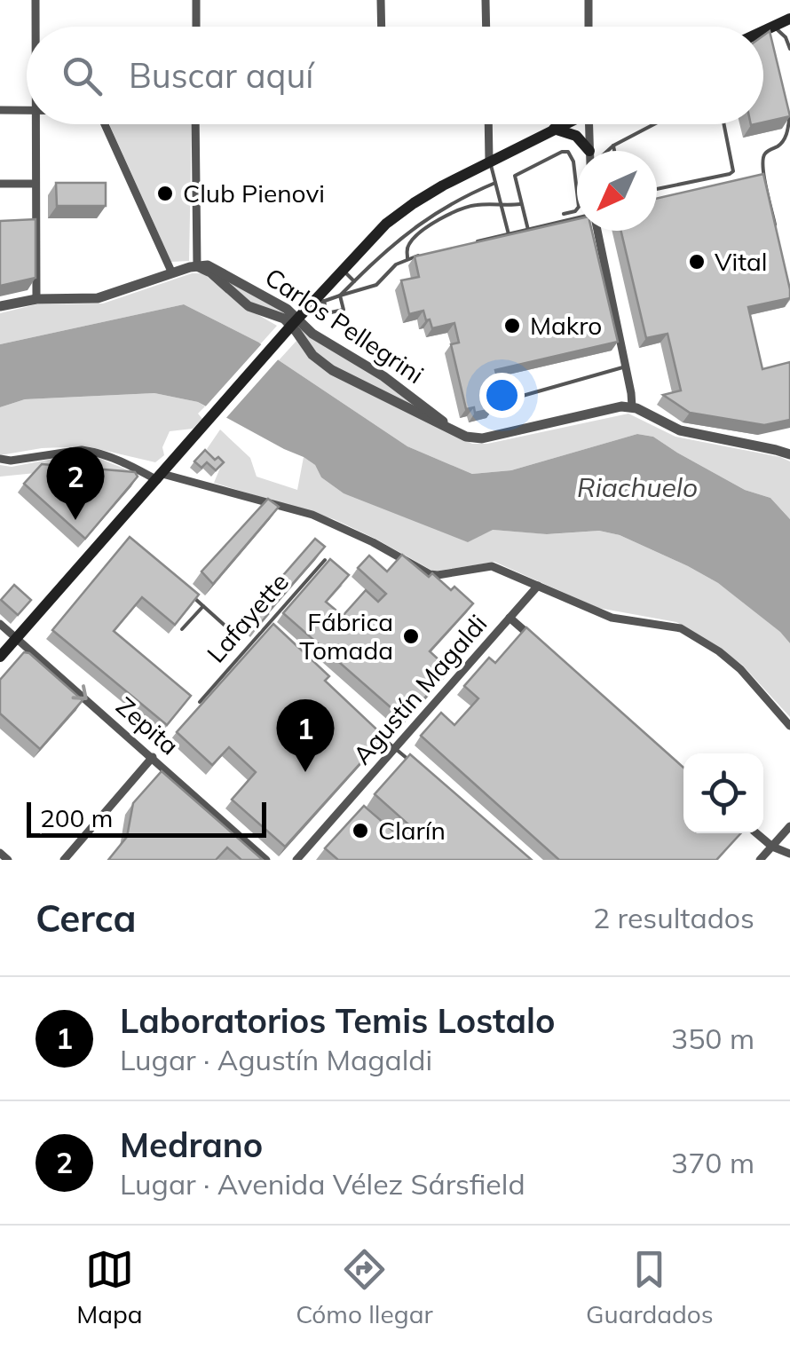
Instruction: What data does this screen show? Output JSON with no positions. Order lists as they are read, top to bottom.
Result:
{
  "streets": {
    "street": ["Carlos Pellegrini", "Agustín Magaldi", "Zepita"],
    "lane": ["Lafayette"]
  },
  "one_way": ["Zepita"],
  "water": ["Riachuelo"],
  "places": [
    "Club Pienovi",
    "Vital",
    "Makro",
    "Fábrica Tomada",
    "Clarín"
  ],
  "scale_bar": "200 m",
  "north": "bottom left",
  "page": {
    "search": "Buscar aquí",
    "pins": ["2", "1"],
    "scale": "200 m",
    "heading": ["Cerca", "2 resultados"],
    "list": [
      {
        "mark": "1",
        "name": "Laboratorios Temis Lostalo",
        "note": "Lugar · Agustín Magaldi",
        "value": "350 m"
      },
      {
        "mark": "2",
        "name": "Medrano",
        "note": "Lugar · Avenida Vélez Sársfield",
        "value": "370 m"
      }
    ],
    "nav": ["Mapa", "Cómo llegar", "Guardados"]
  }
}
